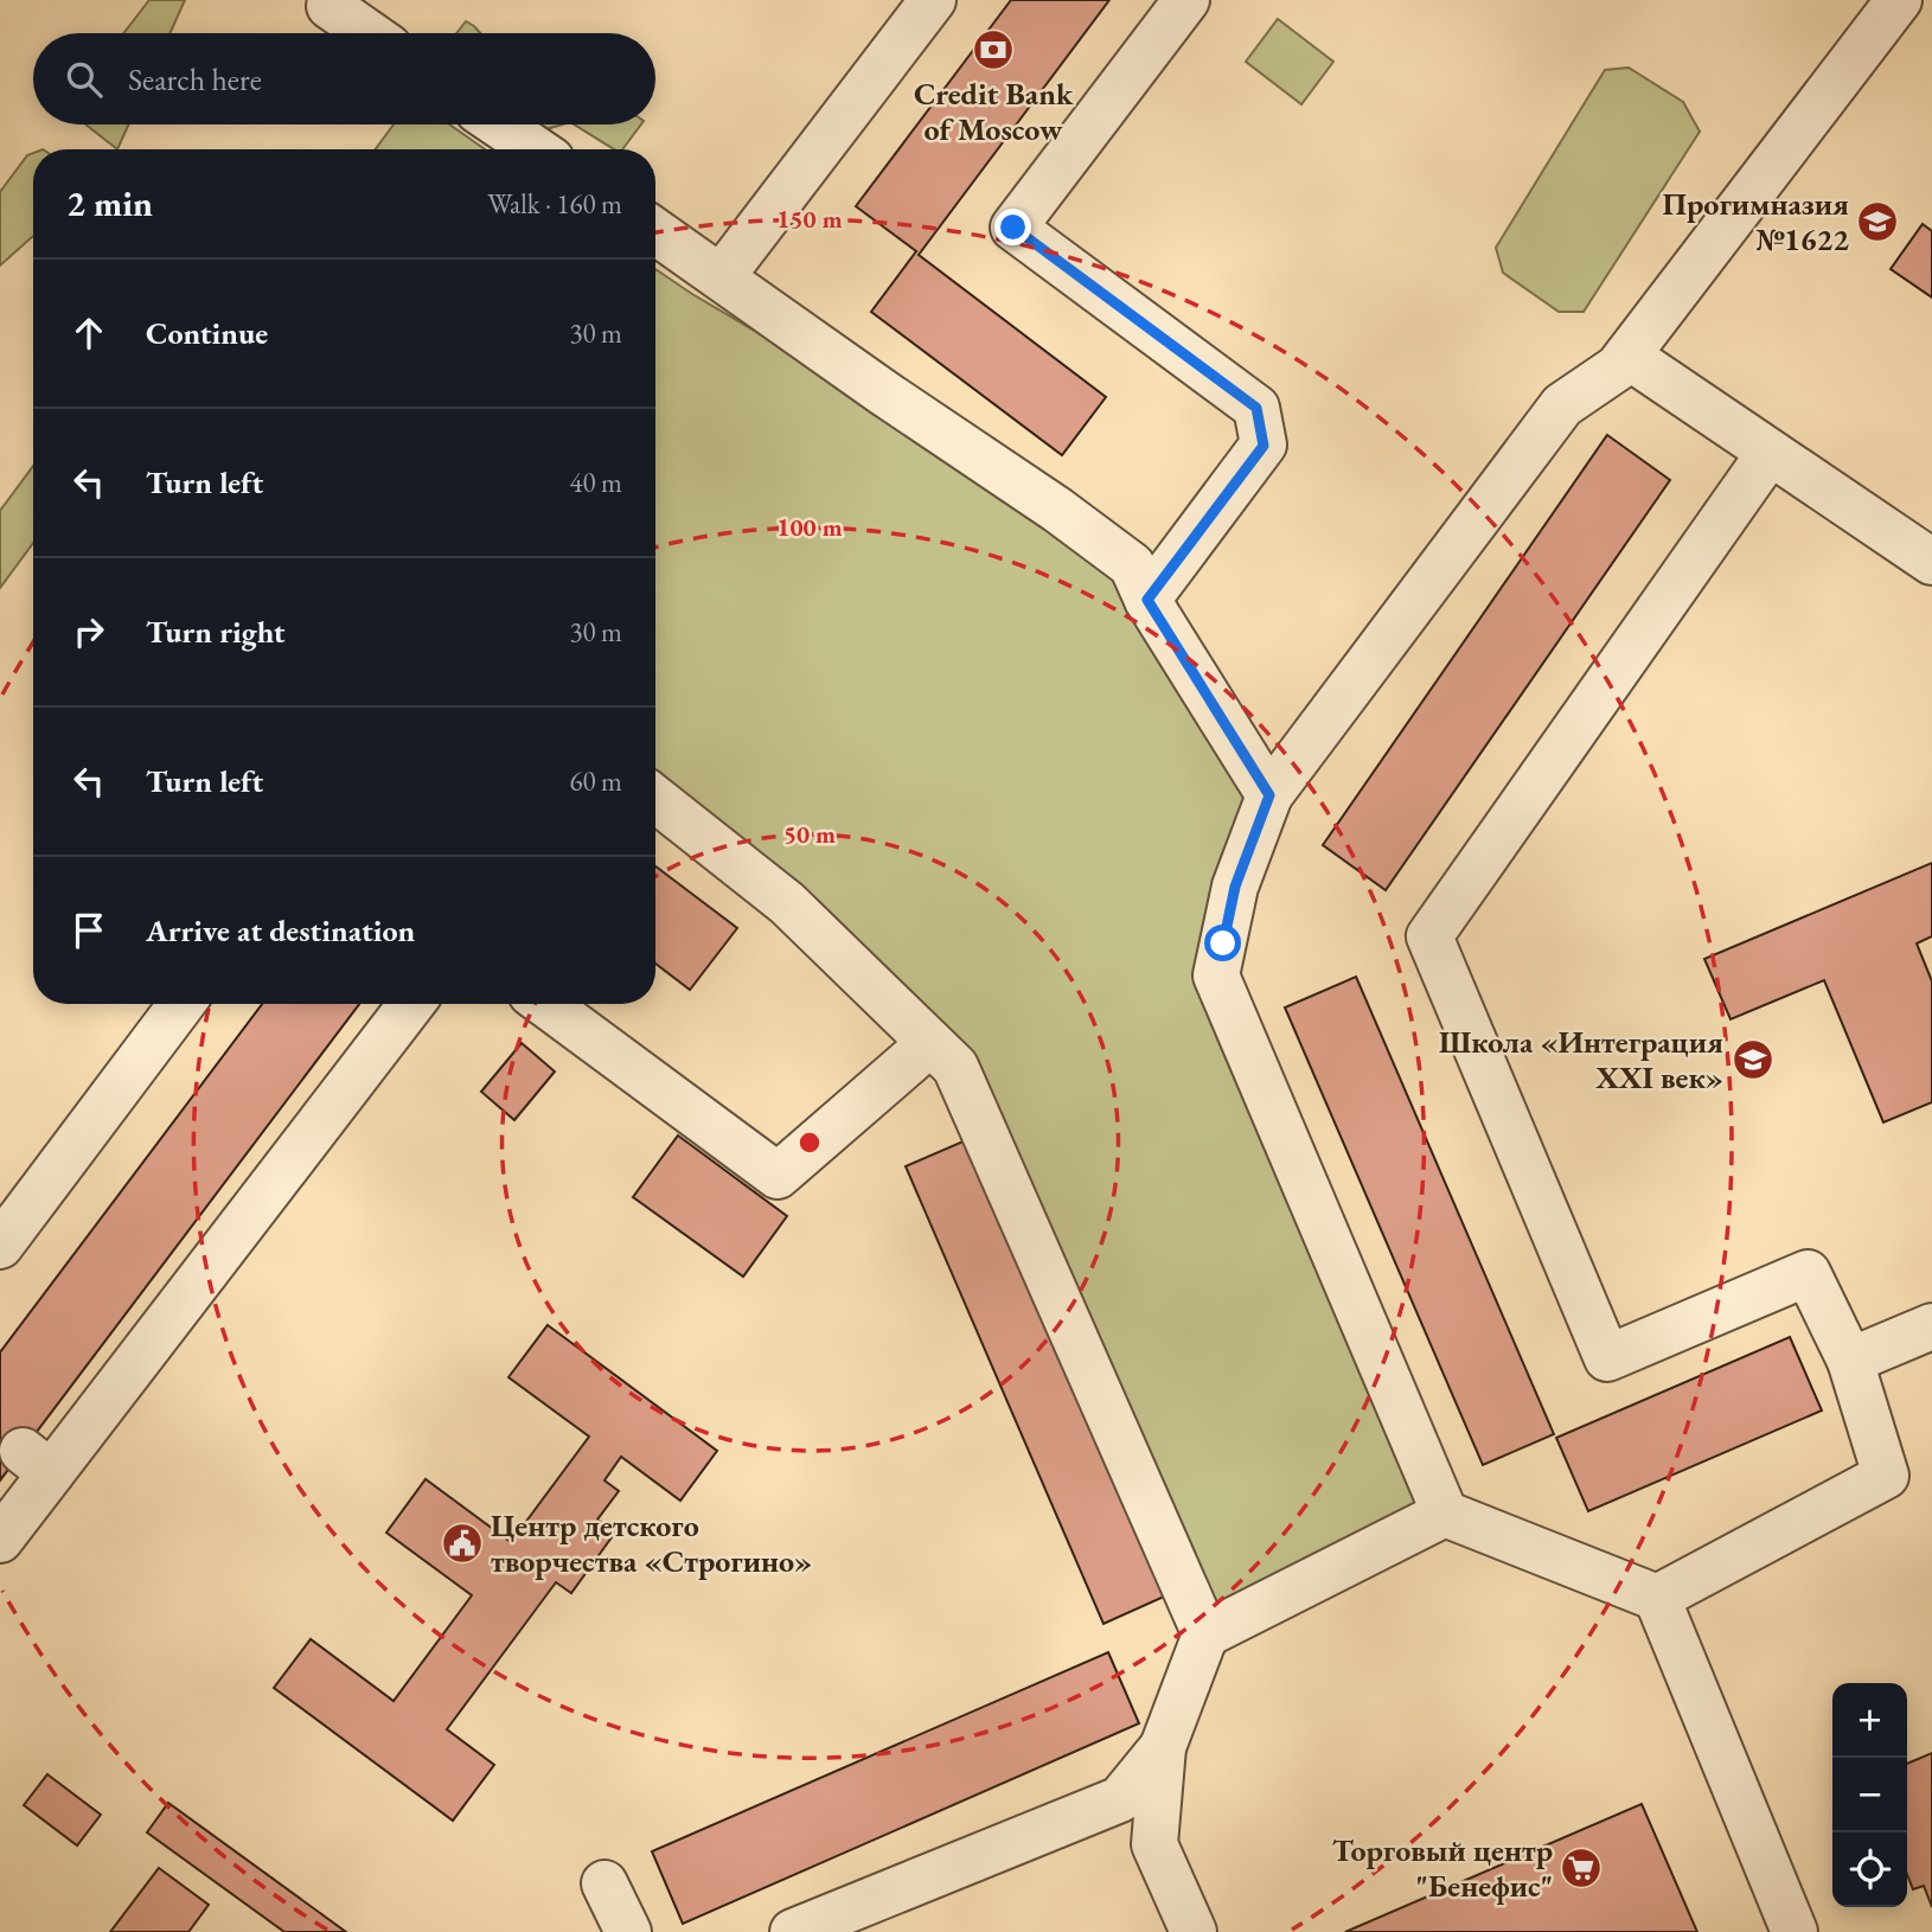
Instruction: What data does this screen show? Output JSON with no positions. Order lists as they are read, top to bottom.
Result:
{
  "places": {
    "bank": ["Credit Bank of Moscow"],
    "school or university": ["Прогимназия №1622", "Школа «Интеграция XXI век»"],
    "public building": ["Центр детского творчества «Строгино»"],
    "supermarket": ["Торговый центр \"Бенефис\""]
  },
  "page": {
    "search": "Search here",
    "heading": ["2 min", "Walk · 160 m"],
    "list": [
      ["Continue", "30 m"],
      ["Turn left", "40 m"],
      ["Turn right", "30 m"],
      ["Turn left", "60 m"],
      "Arrive at destination"
    ],
    "map_buttons": ["+", "−"]
  },
  "rings": ["150 m", "100 m", "50 m"]
}
